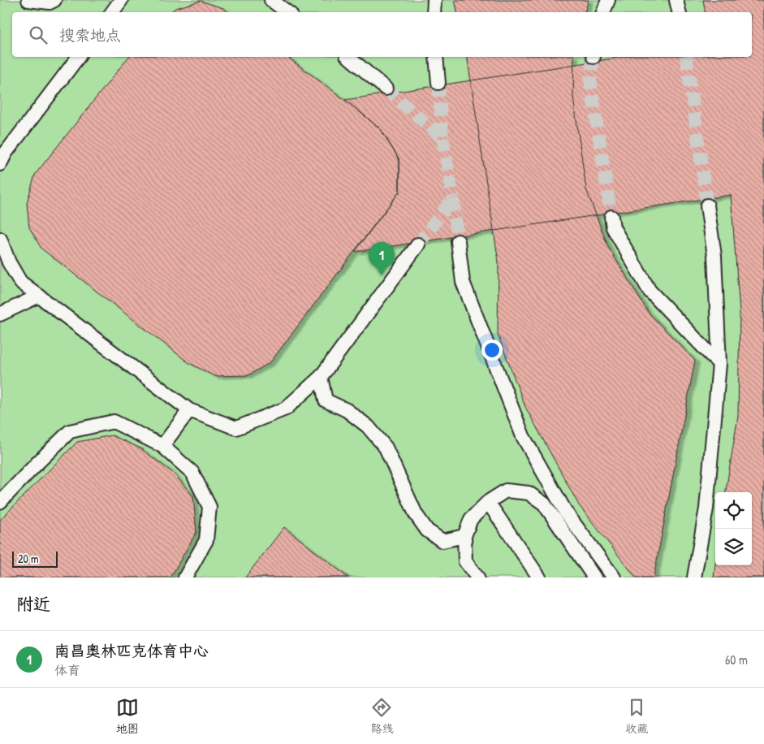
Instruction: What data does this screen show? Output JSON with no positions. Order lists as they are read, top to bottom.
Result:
{
  "scale_bar": "20 m",
  "page": {
    "search": "搜索地点",
    "pins": "1",
    "scale": "20 m",
    "heading": "附近",
    "list": [
      {
        "mark": "1",
        "name": "南昌奥林匹克体育中心",
        "note": "体育",
        "value": "60 m"
      }
    ],
    "nav": ["地图", "路线", "收藏"]
  }
}
